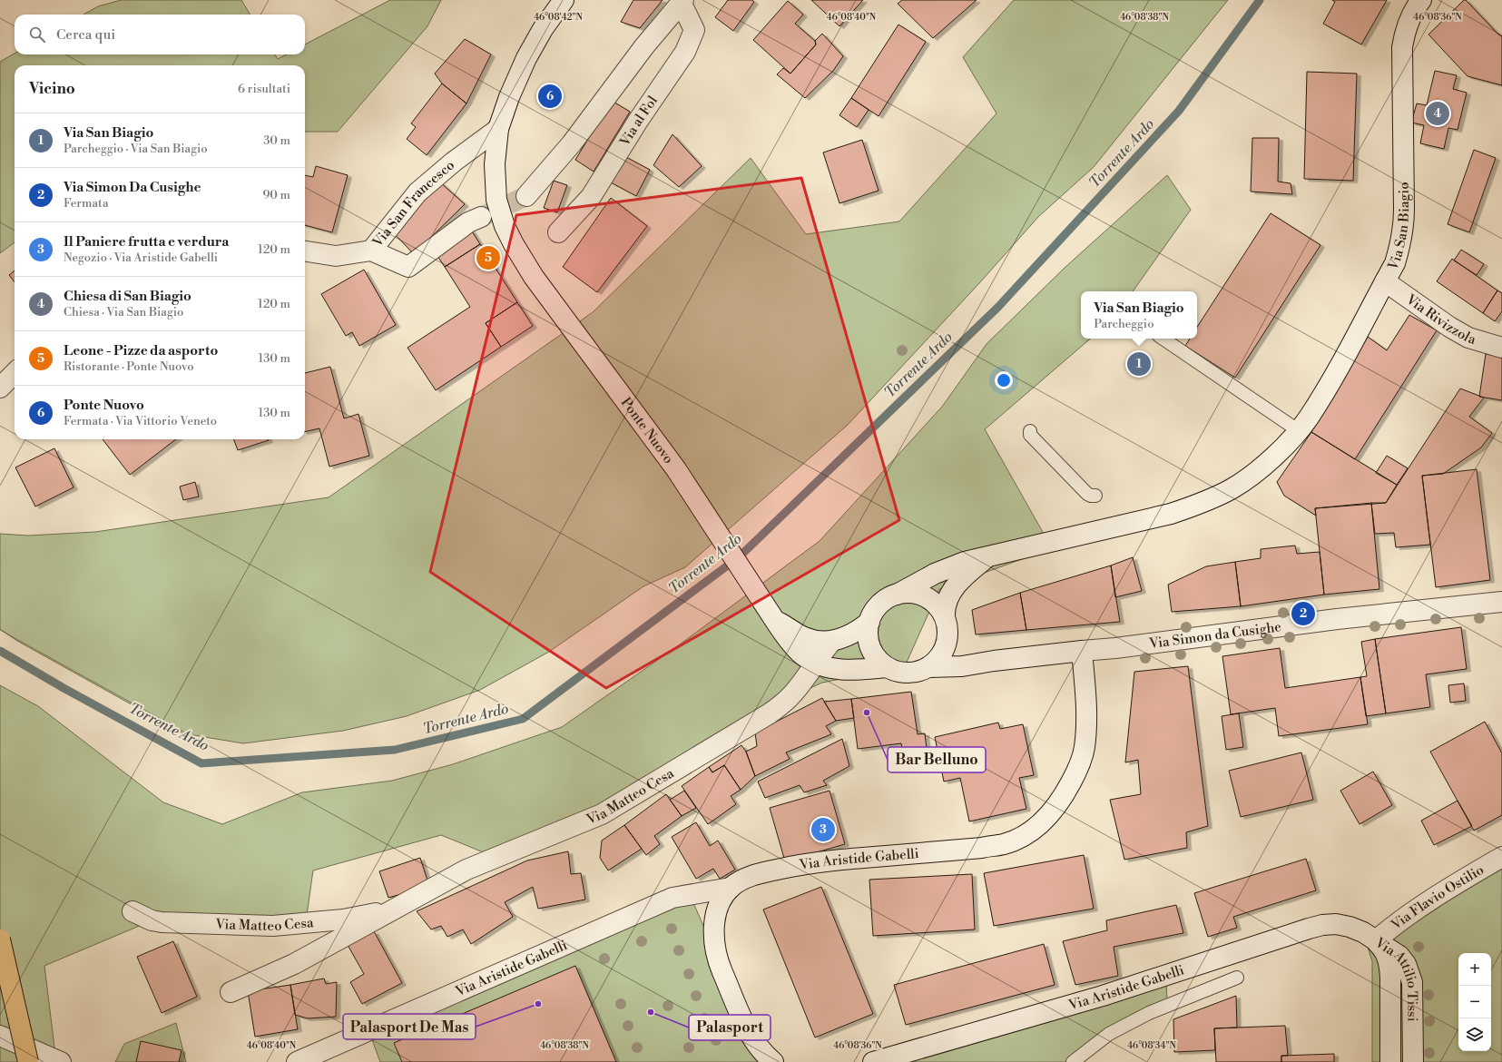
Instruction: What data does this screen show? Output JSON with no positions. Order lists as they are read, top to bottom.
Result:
{
  "streets": {
    "street": [
      "Via al Fol",
      "Via San Francesco",
      "Via San Biagio",
      "Via Rivizzola",
      "Ponte Nuovo",
      "Via Simon da Cusighe",
      "Via Matteo Cesa",
      "Via Aristide Gabelli",
      "Via Flavio Ostilio",
      "Via Attilio Tissi"
    ]
  },
  "crossings": [
    ["Via San Francesco", "Ponte Nuovo"],
    ["Via San Biagio", "Via Rivizzola"],
    ["Via San Biagio", "Via Simon da Cusighe"],
    ["Ponte Nuovo", "Via Simon da Cusighe"],
    ["Via Simon da Cusighe", "Via Matteo Cesa"],
    ["Via Simon da Cusighe", "Via Aristide Gabelli"],
    ["Via Aristide Gabelli", "Via Flavio Ostilio"],
    ["Via Aristide Gabelli", "Via Attilio Tissi"],
    ["Via Flavio Ostilio", "Via Attilio Tissi"]
  ],
  "water": ["Torrente Ardo"],
  "places": ["Bar Belluno", "Palasport De Mas", "Palasport"],
  "page": {
    "search": "Cerca qui",
    "heading": ["Vicino", "6 risultati"],
    "pins": [
      "6",
      "4",
      "5",
      "1",
      "2",
      "3"
    ],
    "list": [
      {
        "mark": "1",
        "name": "Via San Biagio",
        "note": "Parcheggio · Via San Biagio",
        "value": "30 m"
      },
      {
        "mark": "2",
        "name": "Via Simon Da Cusighe",
        "note": "Fermata",
        "value": "90 m"
      },
      {
        "mark": "3",
        "name": "Il Paniere frutta e verdura",
        "note": "Negozio · Via Aristide Gabelli",
        "value": "120 m"
      },
      {
        "mark": "4",
        "name": "Chiesa di San Biagio",
        "note": "Chiesa · Via San Biagio",
        "value": "120 m"
      },
      {
        "mark": "5",
        "name": "Leone - Pizze da asporto",
        "note": "Ristorante · Ponte Nuovo",
        "value": "130 m"
      },
      {
        "mark": "6",
        "name": "Ponte Nuovo",
        "note": "Fermata · Via Vittorio Veneto",
        "value": "130 m"
      }
    ],
    "popup": ["Via San Biagio", "Parcheggio"],
    "map_buttons": ["+", "−"]
  },
  "coordinates": [
    "46°08'42\"N",
    "46°08'40\"N",
    "46°08'38\"N",
    "46°08'36\"N",
    "46°08'34\"N"
  ]
}
